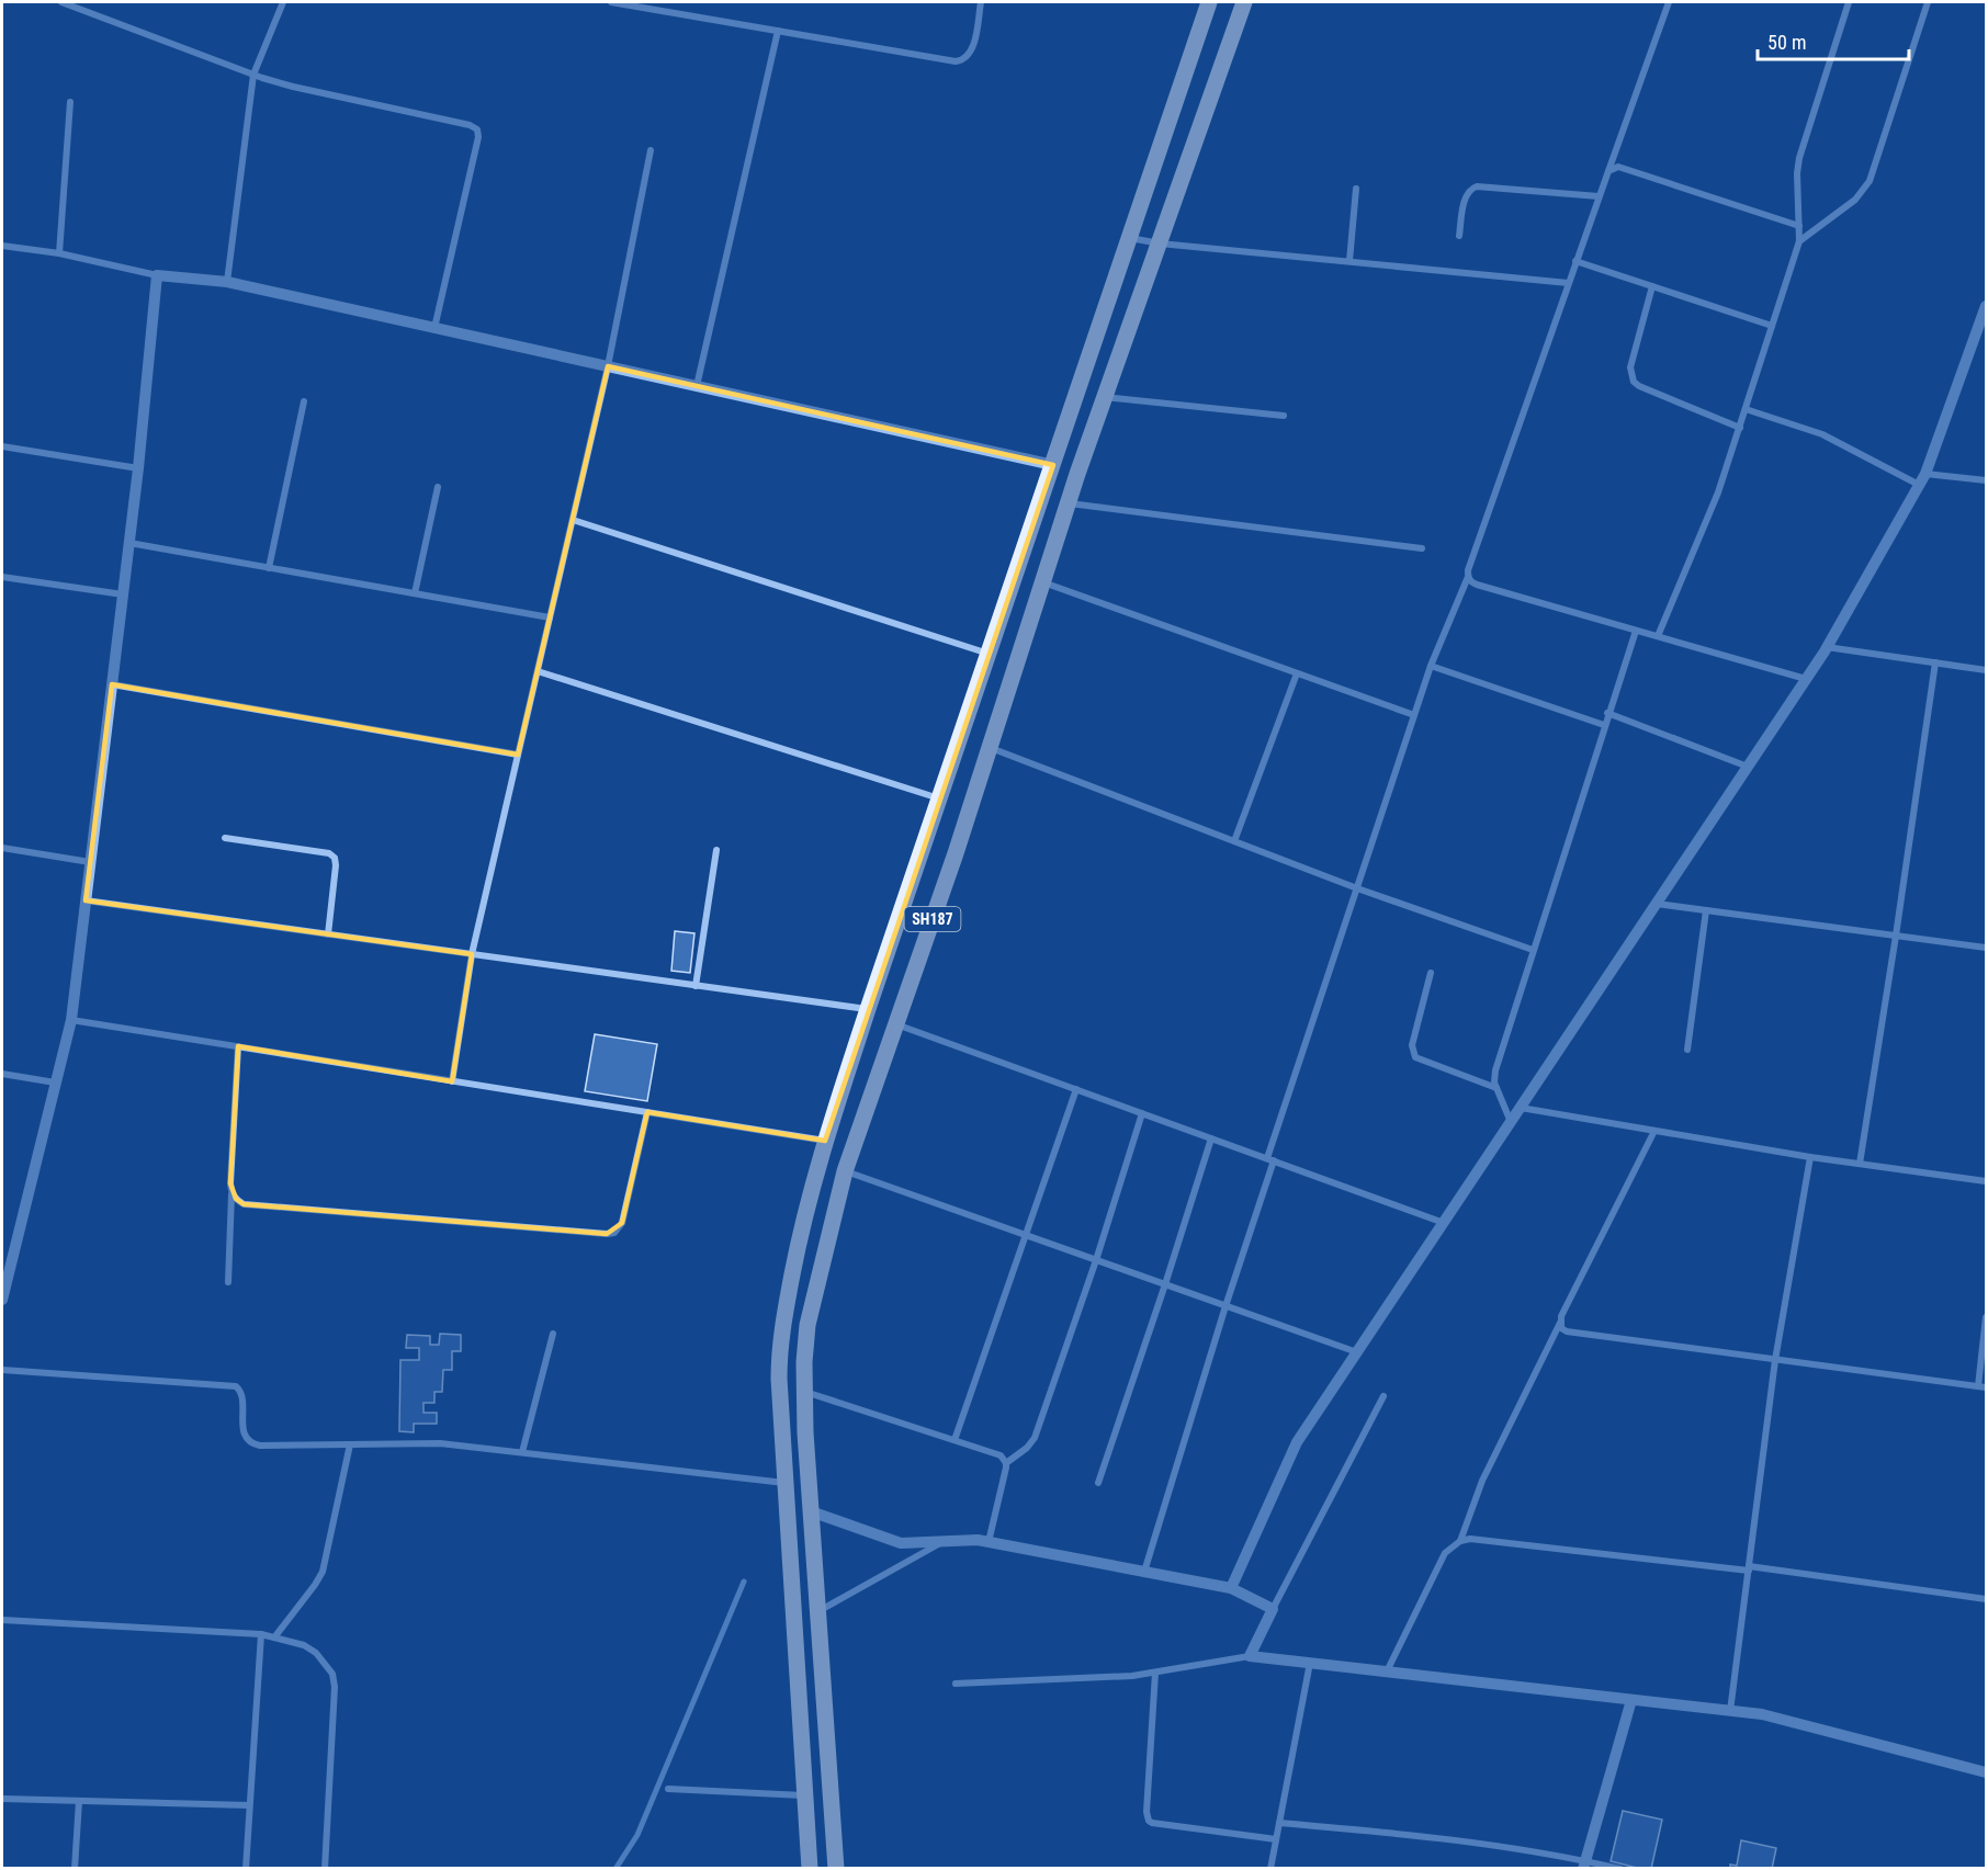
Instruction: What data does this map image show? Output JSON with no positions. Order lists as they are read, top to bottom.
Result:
{
  "streets": {
    "main road": ["SH187"]
  },
  "scale_bar": "50 m"
}
